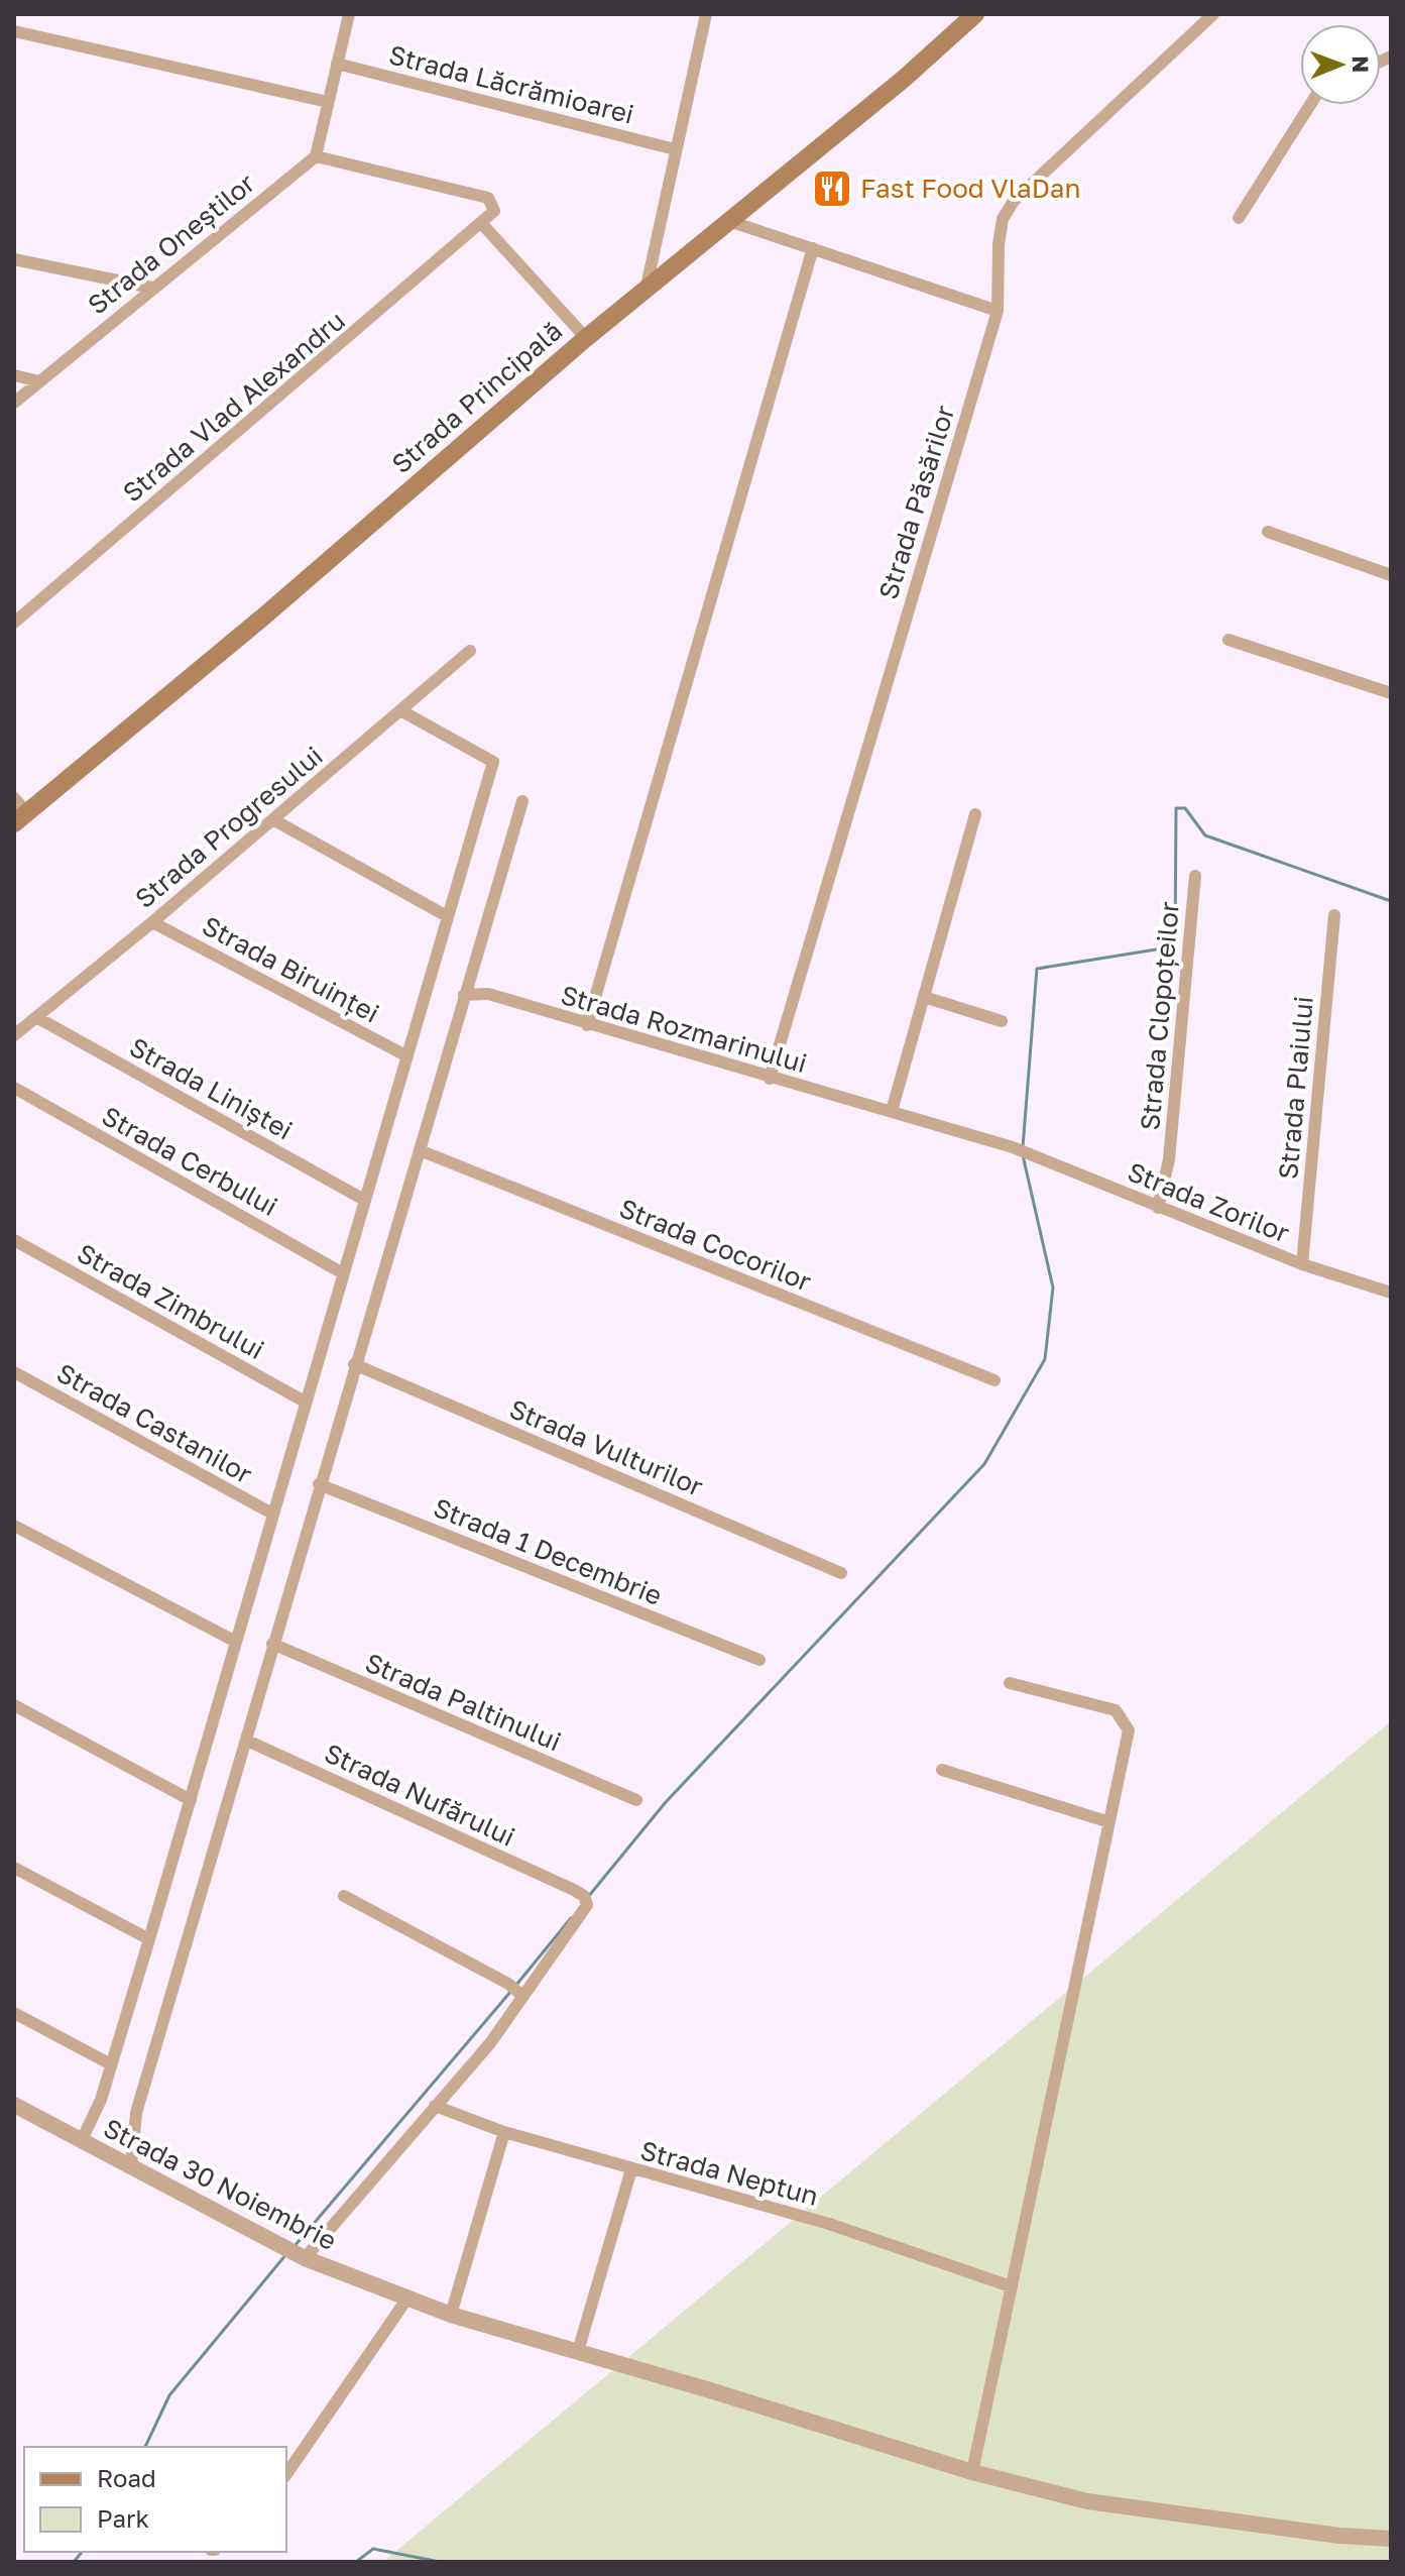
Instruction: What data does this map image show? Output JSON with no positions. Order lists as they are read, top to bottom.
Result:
{
  "streets": {
    "main road": ["Strada Principală"],
    "street": [
      "Strada Lăcrămioarei",
      "Strada Oneștilor",
      "Strada Vlad Alexandru",
      "Strada Păsărilor",
      "Strada Progresului",
      "Strada Biruinței",
      "Strada Clopoțeilor",
      "Strada Rozmarinului",
      "Strada Plaiului",
      "Strada Liniștei",
      "Strada Cerbului",
      "Strada Zorilor",
      "Strada Cocorilor",
      "Strada Zimbrului",
      "Strada Castanilor",
      "Strada Vulturilor",
      "Strada 1 Decembrie",
      "Strada Paltinului",
      "Strada Nufărului",
      "Strada Neptun",
      "Strada 30 Noiembrie"
    ]
  },
  "crossings": [
    ["Strada Păsărilor", "Strada Rozmarinului"],
    ["Strada Progresului", "Strada Biruinței"],
    ["Strada Progresului", "Strada Liniștei"],
    ["Strada Clopoțeilor", "Strada Zorilor"],
    ["Strada Rozmarinului", "Strada Zorilor"],
    ["Strada Plaiului", "Strada Zorilor"]
  ],
  "places": {
    "restaurant": ["Fast Food VlaDan"]
  },
  "legend": ["Road", "Park"],
  "north": "right"
}
